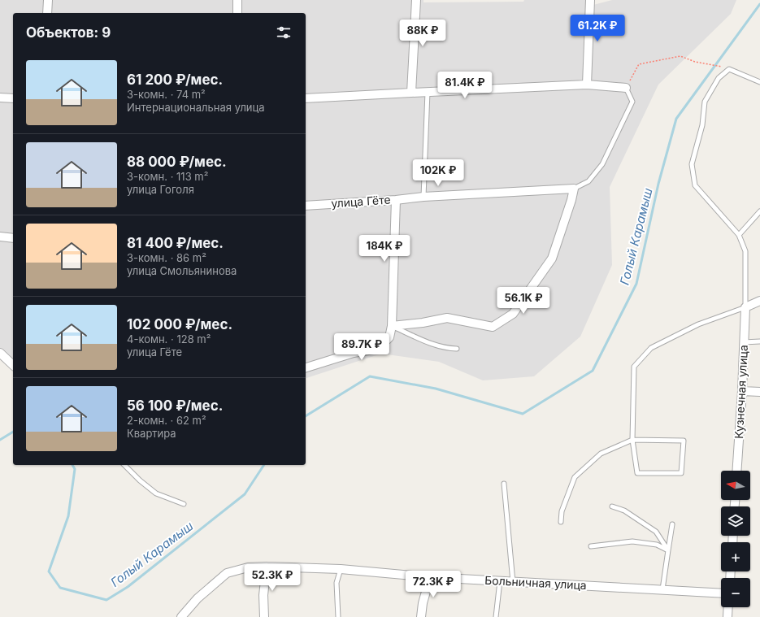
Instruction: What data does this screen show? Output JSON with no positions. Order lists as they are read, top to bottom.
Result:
{
  "streets": {
    "street": ["улица Гёте", "Кузнечная улица", "Больничная улица"]
  },
  "water": ["Голый Карамыш"],
  "north": "left",
  "page": {
    "heading": "Объектов: 9",
    "price": [
      "61.2K ₽",
      "88K ₽",
      "81.4K ₽",
      "102K ₽",
      "184K ₽",
      "56.1K ₽",
      "89.7K ₽",
      "52.3K ₽",
      "72.3K ₽"
    ],
    "list": [
      {
        "name": "61 200 ₽/мес.",
        "note": "3-комн. · 74 m² · Интернациональная улица"
      },
      {
        "name": "88 000 ₽/мес.",
        "note": "3-комн. · 113 m² · улица Гоголя"
      },
      {
        "name": "81 400 ₽/мес.",
        "note": "3-комн. · 86 m² · улица Смольянинова"
      },
      {
        "name": "102 000 ₽/мес.",
        "note": "4-комн. · 128 m² · улица Гёте"
      },
      {
        "name": "56 100 ₽/мес.",
        "note": "2-комн. · 62 m² · Квартира"
      }
    ],
    "map_buttons": ["+", "−"]
  }
}
